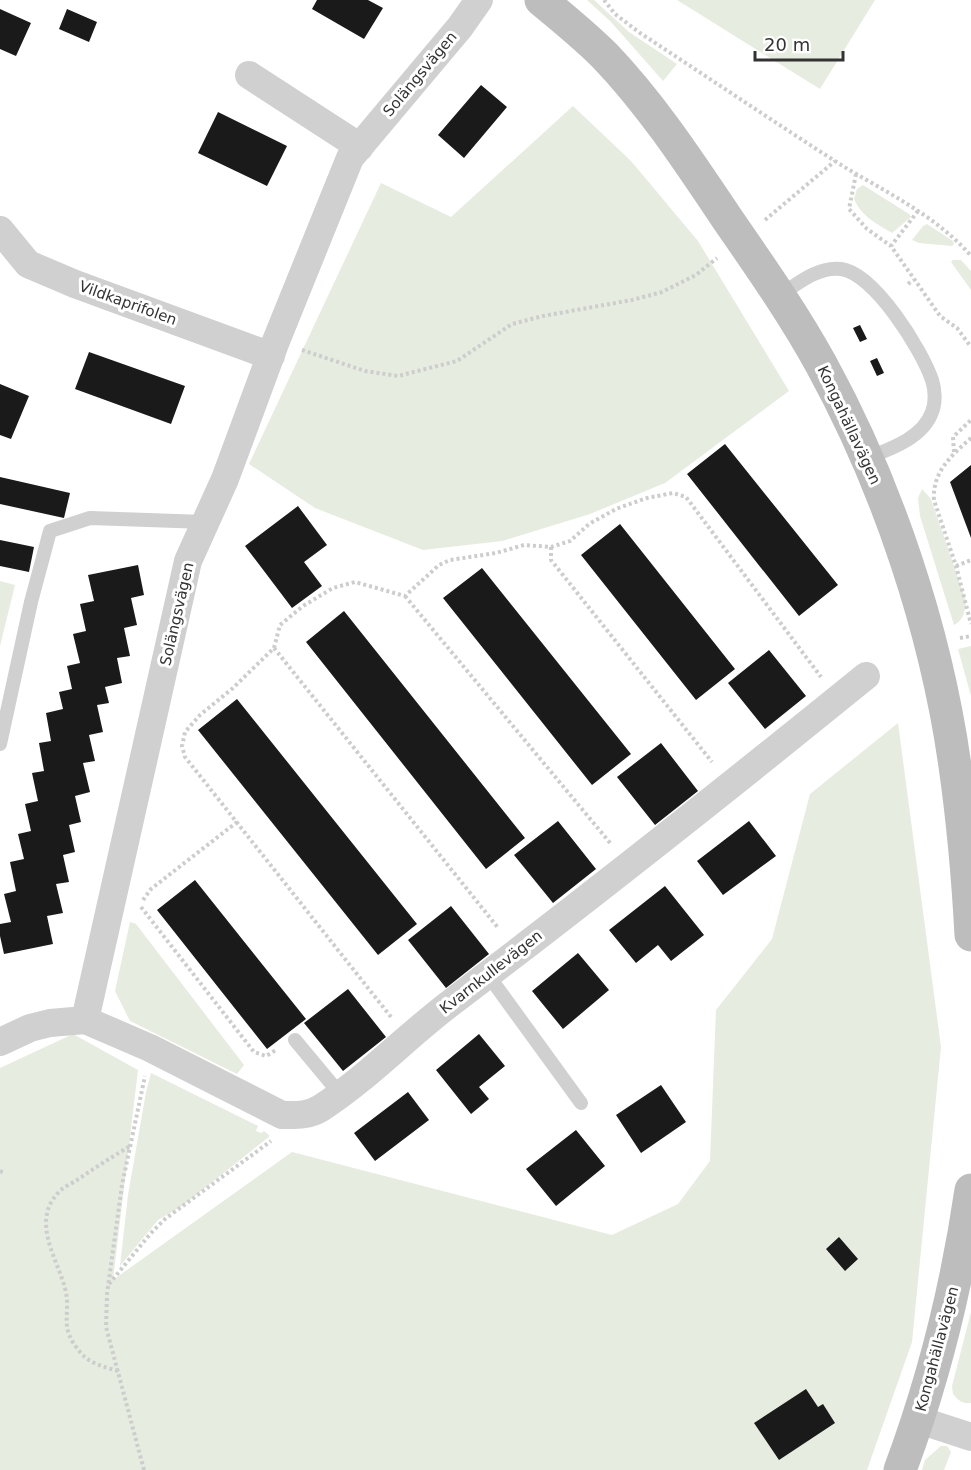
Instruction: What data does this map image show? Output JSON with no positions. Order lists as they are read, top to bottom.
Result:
{
  "streets": {
    "street": [
      "Solängsvägen",
      "Vildkaprifolen",
      "Kongahällavägen",
      "Kvarnkullevägen"
    ]
  },
  "crossings": [
    ["Solängsvägen", "Vildkaprifolen"]
  ],
  "scale_bar": "20 m"
}
